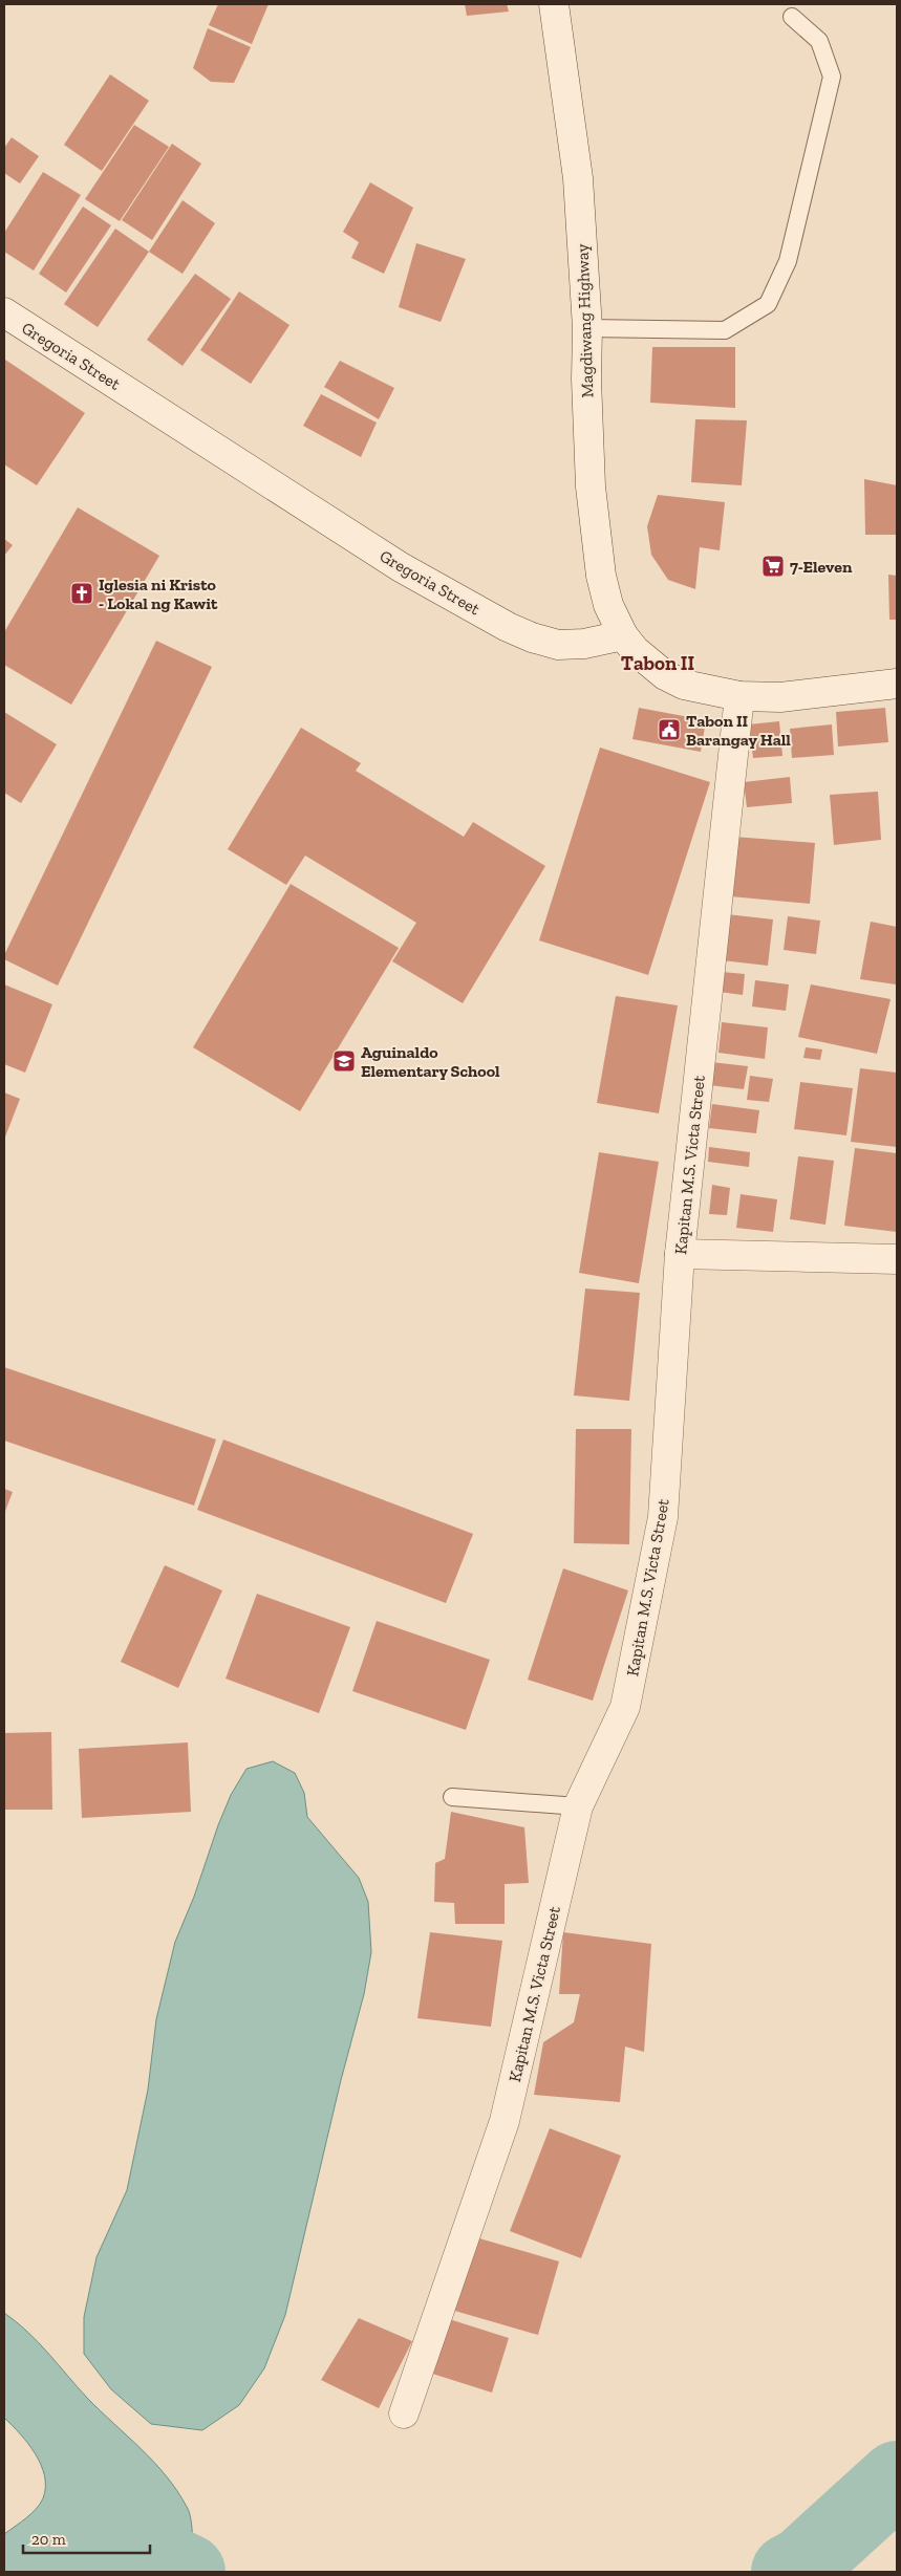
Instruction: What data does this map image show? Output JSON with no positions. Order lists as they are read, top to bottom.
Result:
{
  "streets": {
    "street": ["Magdiwang Highway", "Gregoria Street", "Kapitan M.S. Victa Street"]
  },
  "crossings": [
    ["Magdiwang Highway", "Gregoria Street"]
  ],
  "districts": ["Tabon II"],
  "places": {
    "supermarket": ["7-Eleven"],
    "church": ["Iglesia ni Kristo - Lokal ng Kawit"],
    "public building": ["Tabon II Barangay Hall"],
    "school or university": ["Aguinaldo Elementary School"]
  },
  "scale_bar": "20 m"
}
